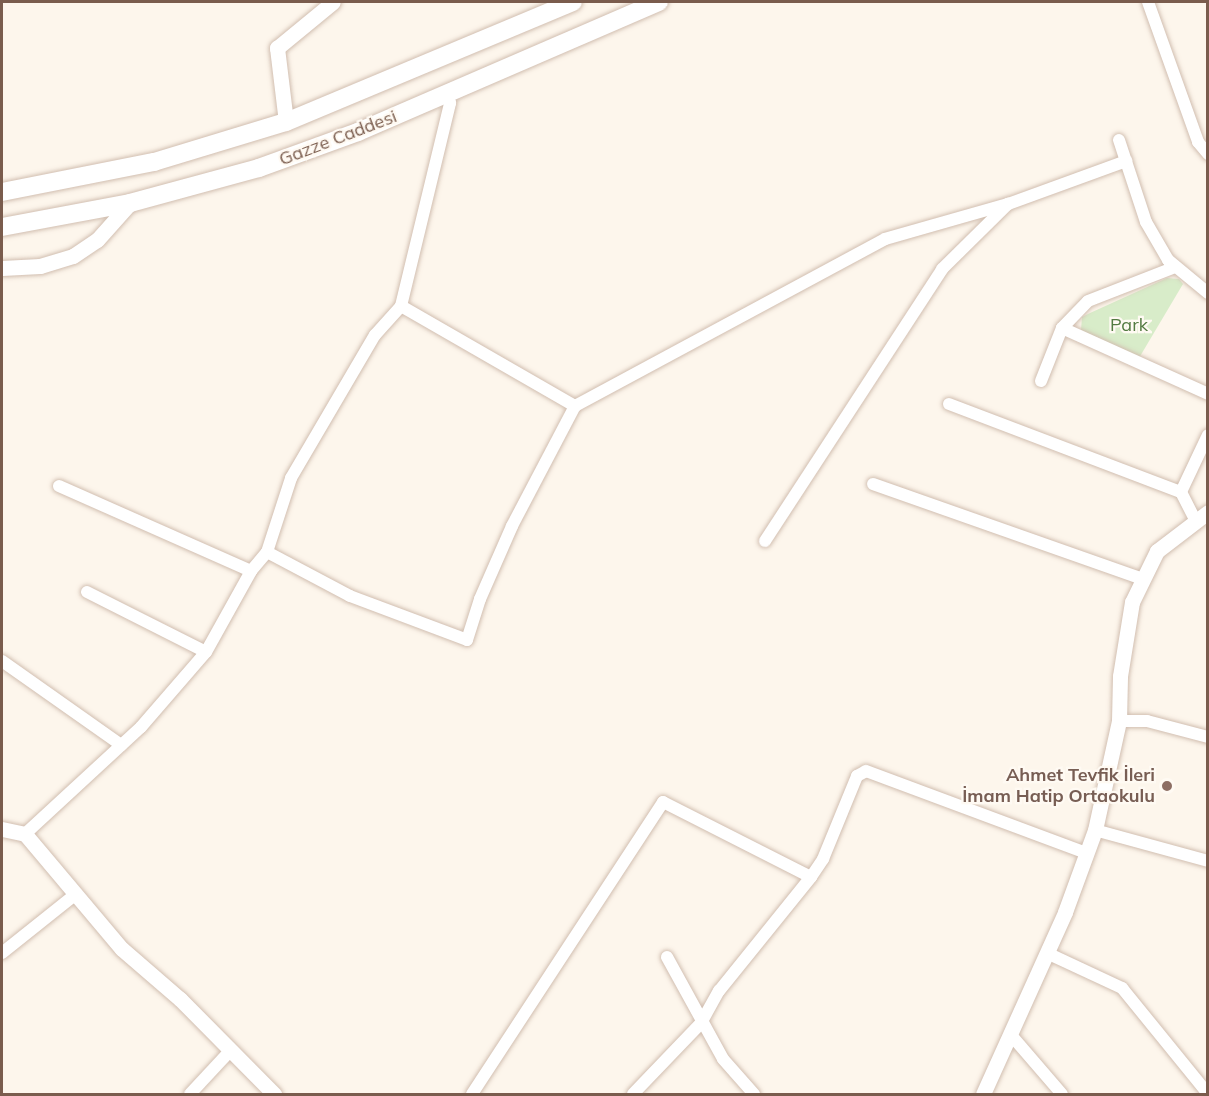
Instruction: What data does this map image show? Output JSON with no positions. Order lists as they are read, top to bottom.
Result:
{
  "streets": {
    "main road": ["Gazze Caddesi"]
  },
  "parks": ["Park"],
  "places": ["Ahmet Tevfik İleri İmam Hatip Ortaokulu"]
}
